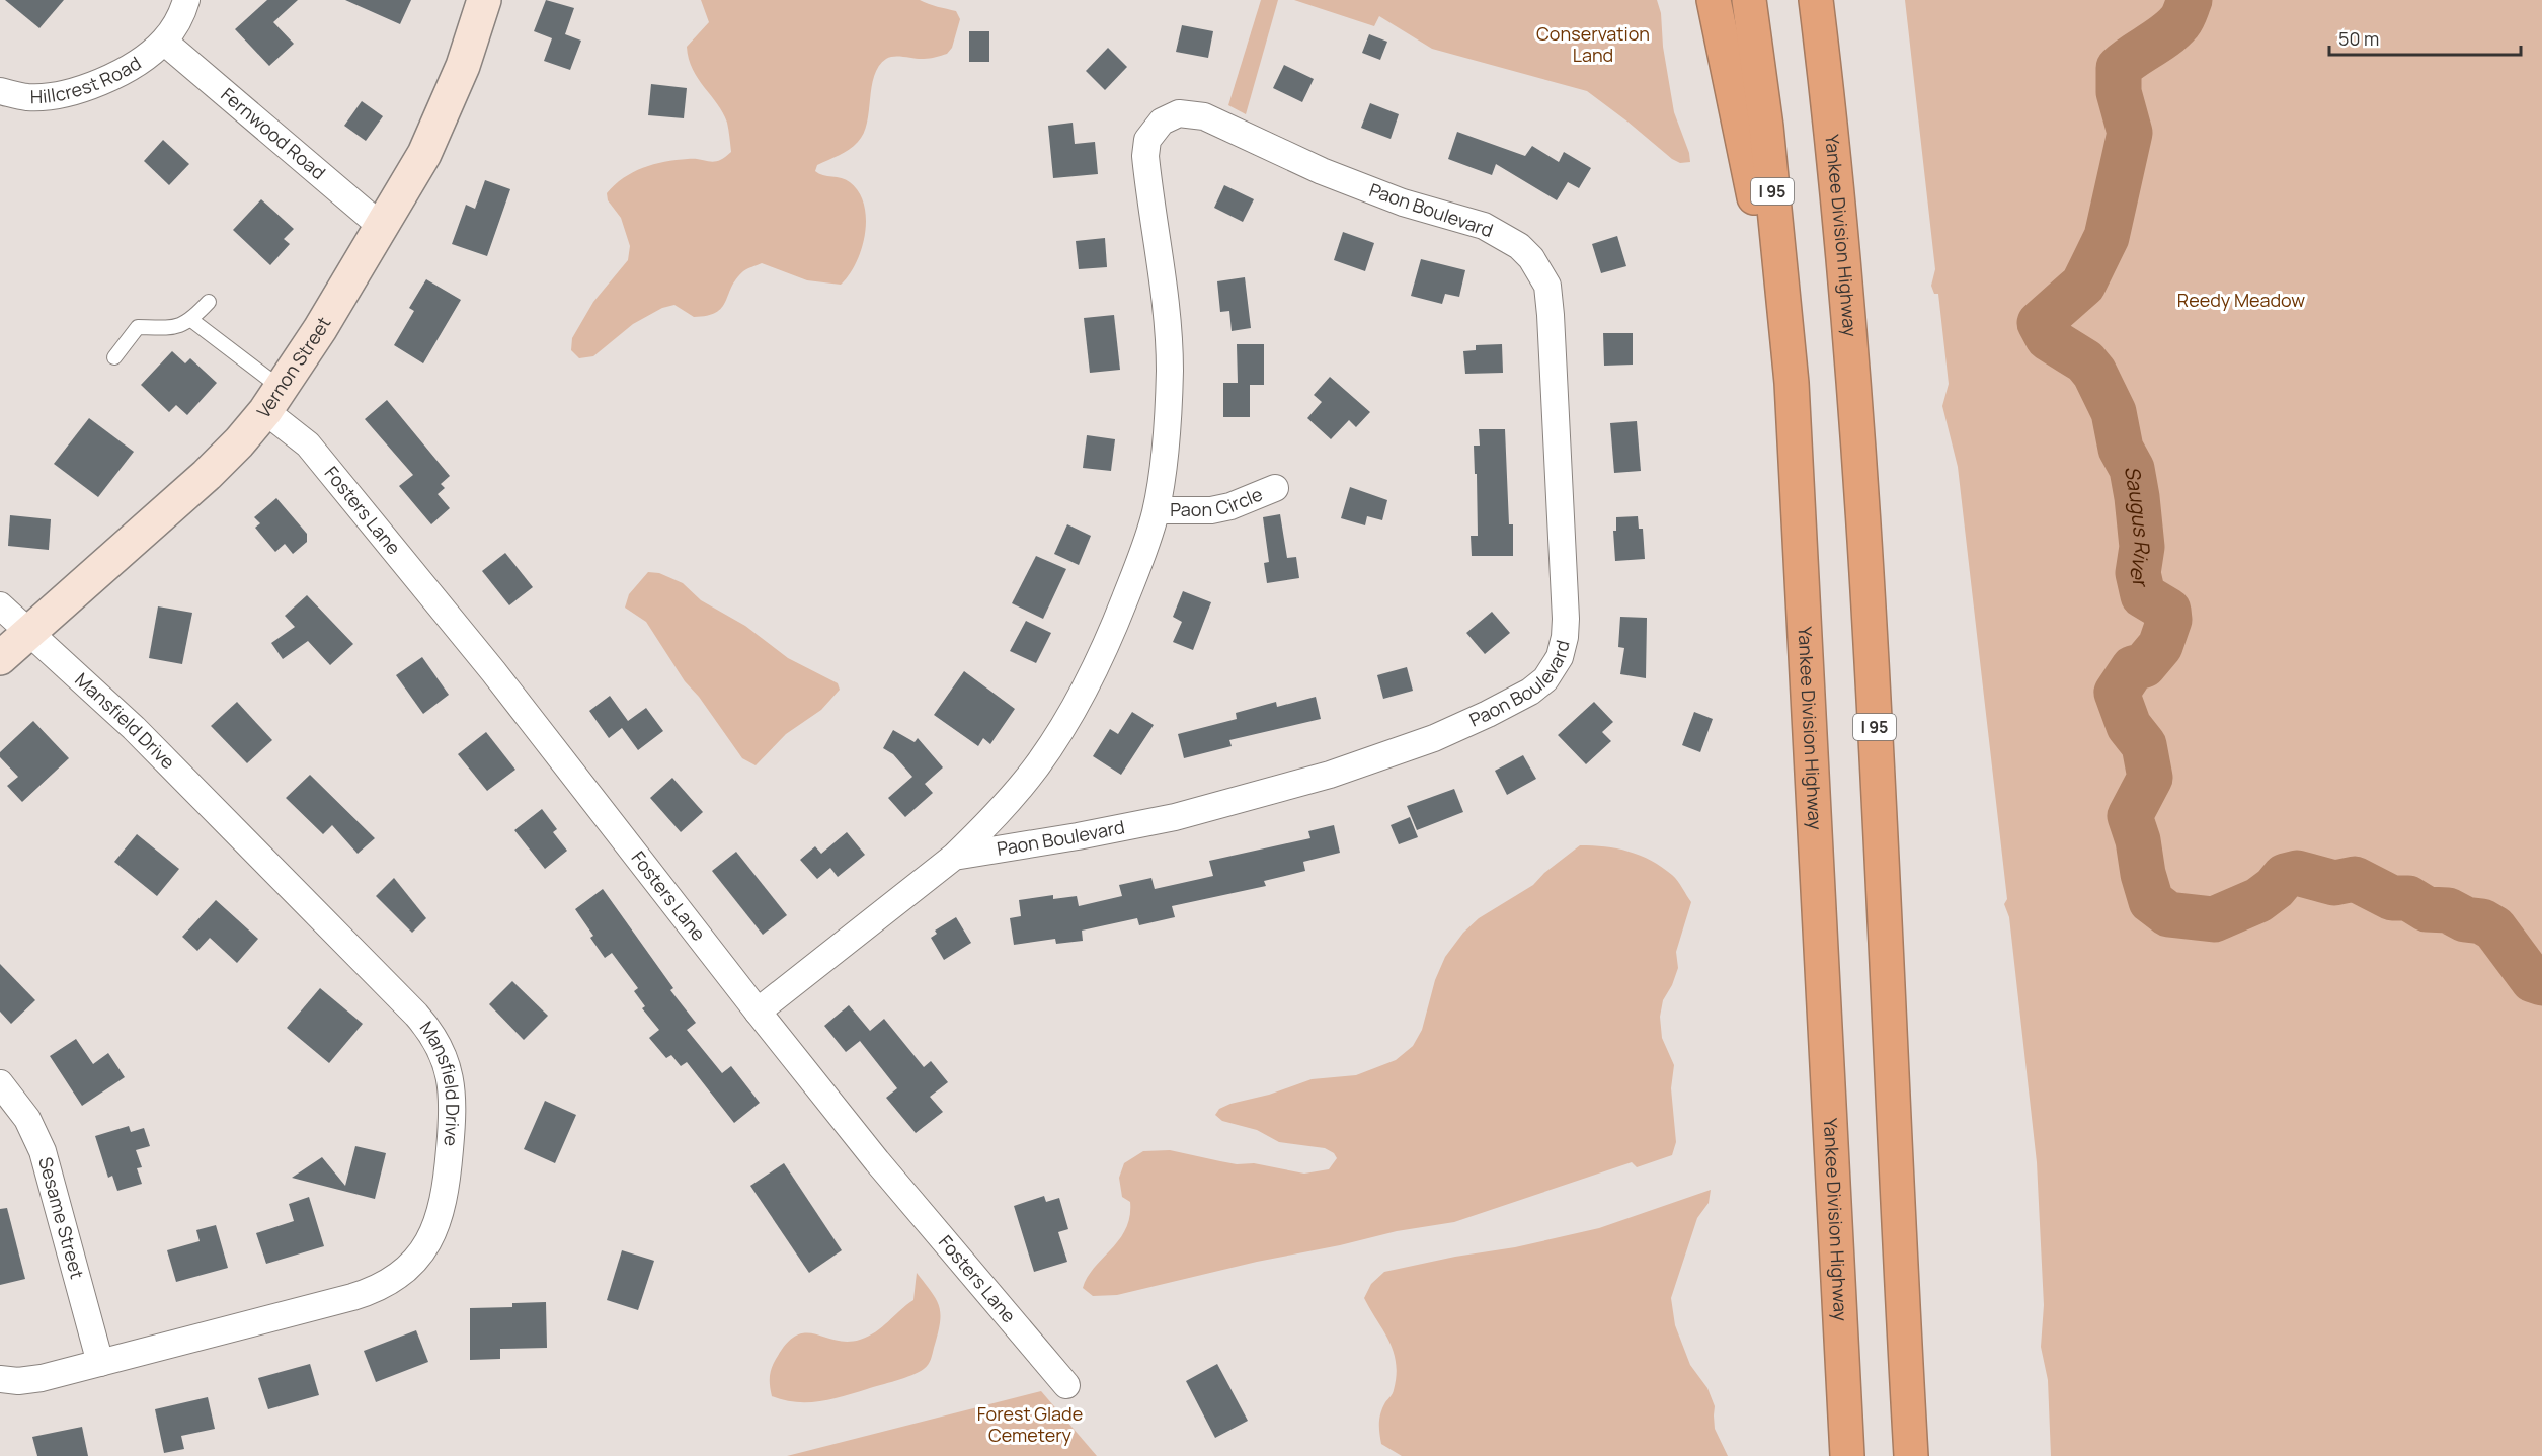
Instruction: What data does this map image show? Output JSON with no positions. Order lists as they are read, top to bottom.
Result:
{
  "streets": {
    "highway": ["I 95", "Yankee Division Highway"],
    "main road": ["Vernon Street"],
    "street": [
      "Hillcrest Road",
      "Fernwood Road",
      "Paon Boulevard",
      "Paon Circle",
      "Fosters Lane",
      "Mansfield Drive",
      "Sesame Street"
    ]
  },
  "crossings": [
    ["Hillcrest Road", "Fernwood Road"],
    ["Fernwood Road", "Vernon Street"],
    ["Paon Boulevard", "Paon Circle"],
    ["Paon Boulevard", "Fosters Lane"],
    ["Vernon Street", "Fosters Lane"],
    ["Vernon Street", "Mansfield Drive"],
    ["Mansfield Drive", "Sesame Street"]
  ],
  "water": ["Saugus River"],
  "parks": ["Conservation Land", "Reedy Meadow", "Forest Glade Cemetery"],
  "scale_bar": "50 m"
}
